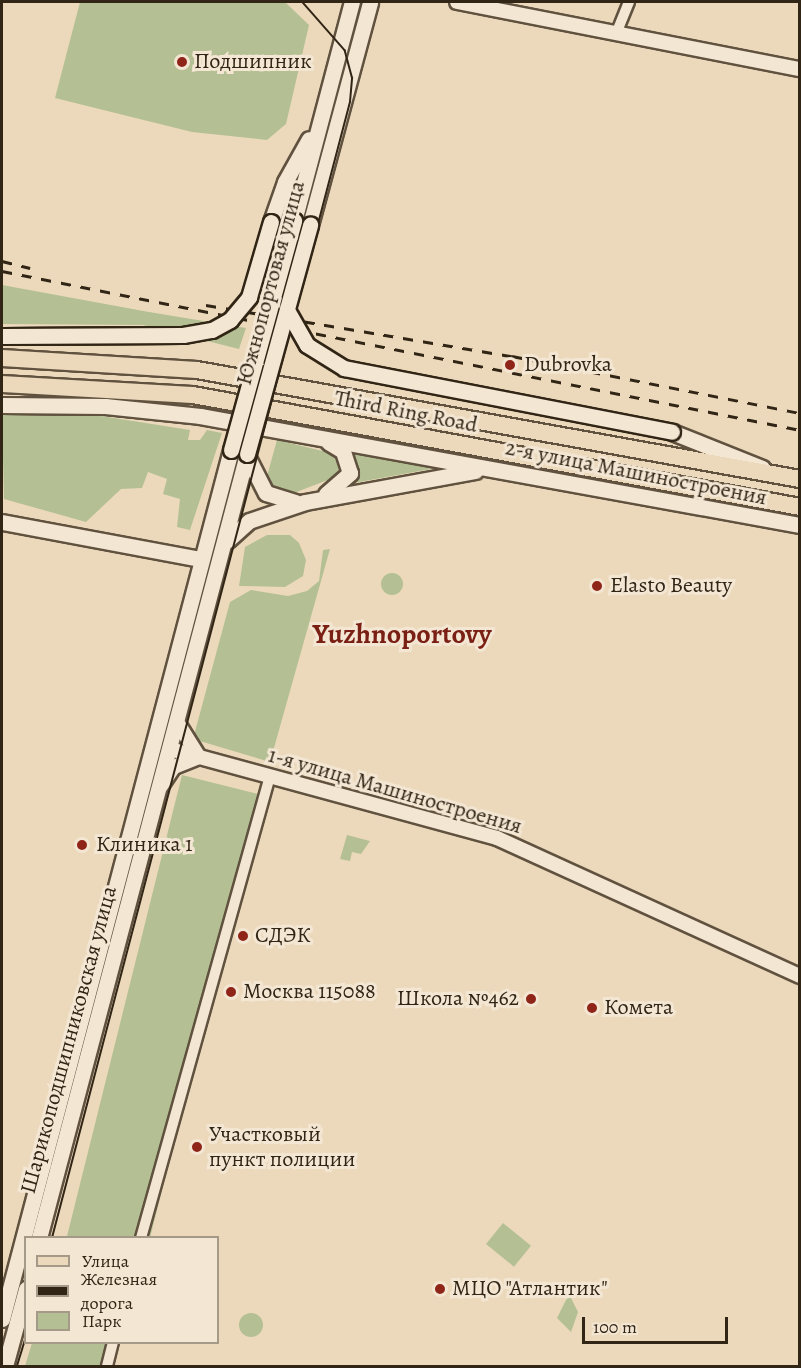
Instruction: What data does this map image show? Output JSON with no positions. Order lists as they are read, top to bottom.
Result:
{
  "streets": {
    "main road": [
      "Южнопортовая улица",
      "Third Ring Road",
      "2-я улица Машиностроения",
      "Шарикоподшипниковская улица"
    ],
    "street": ["1-я улица Машиностроения"]
  },
  "crossings": [
    ["Южнопортовая улица", "Шарикоподшипниковская улица"],
    ["1-я улица Машиностроения", "Шарикоподшипниковская улица"]
  ],
  "districts": ["Yuzhnoportovy"],
  "places": [
    "Подшипник",
    "Dubrovka",
    "Elasto Beauty",
    "Клиника 1",
    "СДЭК",
    "Москва 115088",
    "Школа №462",
    "Комета",
    "Участковый пункт полиции",
    "МЦО \"Атлантик\""
  ],
  "legend": ["Улица", "Железная дорога", "Парк"],
  "scale_bar": "100 m"
}
